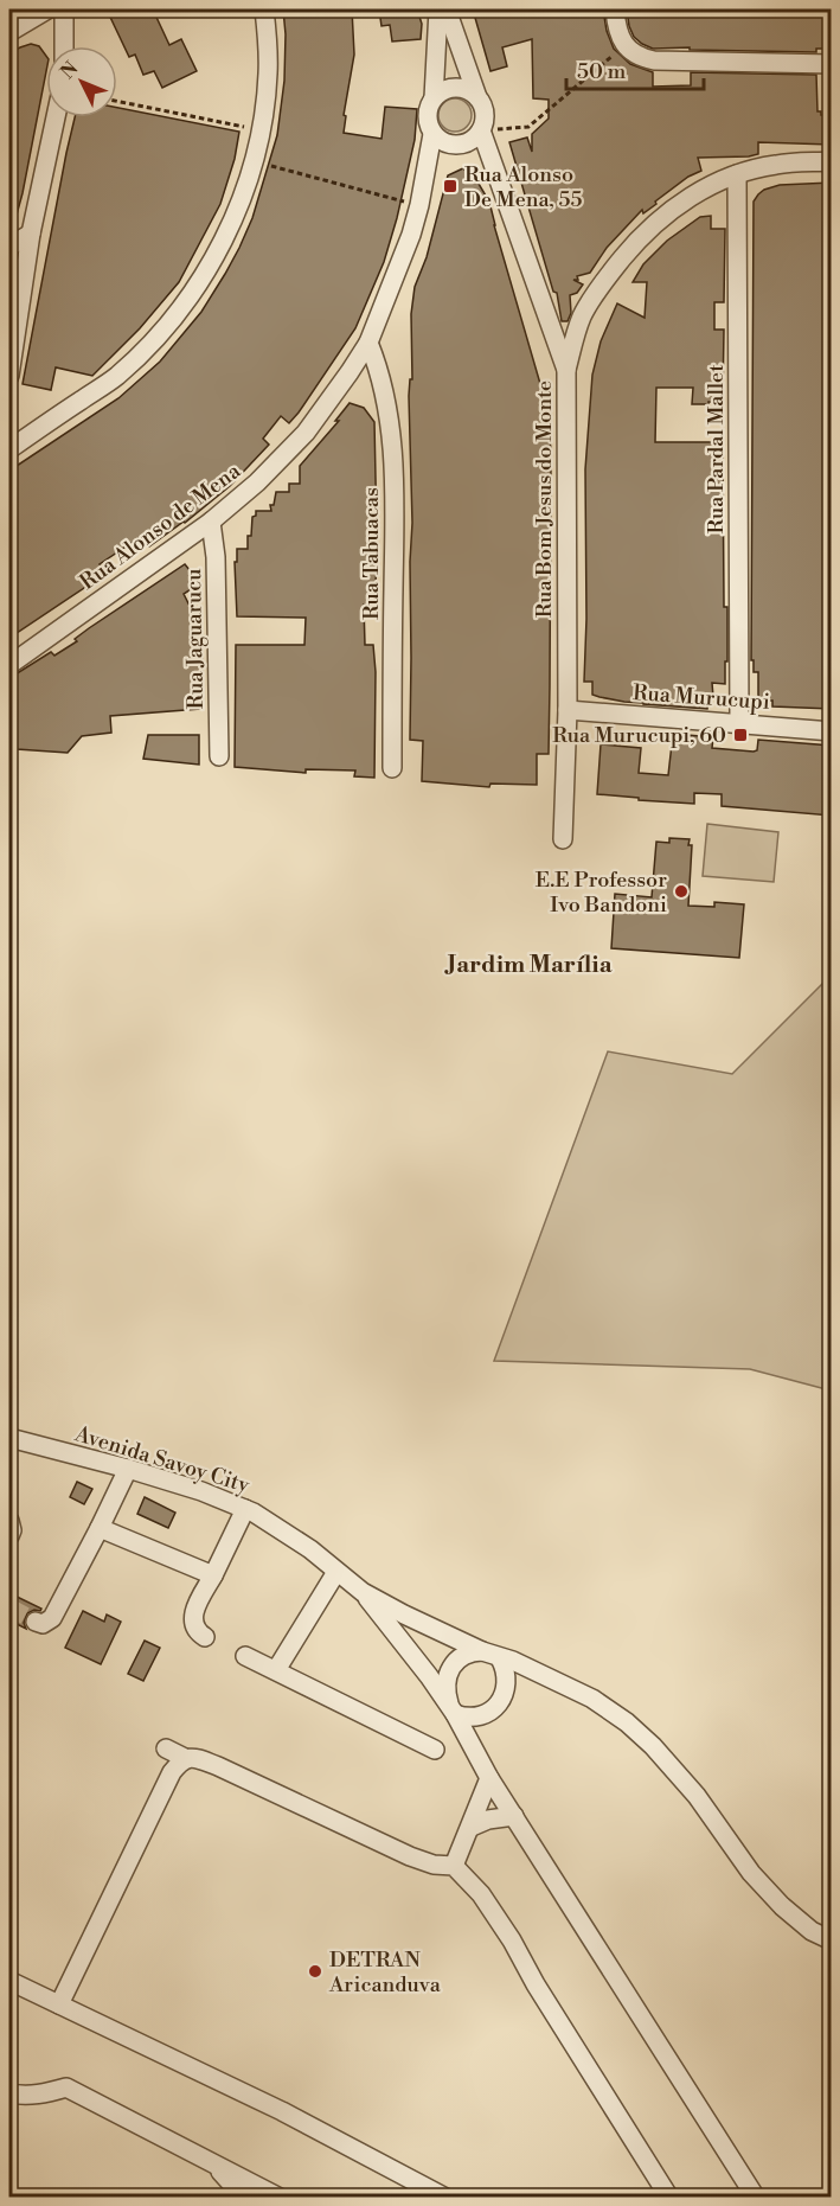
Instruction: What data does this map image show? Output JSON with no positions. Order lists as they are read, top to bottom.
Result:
{
  "streets": {
    "street": [
      "Rua Pardal Mallet",
      "Rua Bom Jesus do Monte",
      "Rua Alonso de Mena",
      "Rua Tabuacas",
      "Rua Jaguarucu",
      "Rua Murucupi",
      "Avenida Savoy City"
    ]
  },
  "crossings": [
    ["Rua Pardal Mallet", "Rua Murucupi"],
    ["Rua Bom Jesus do Monte", "Rua Alonso de Mena"],
    ["Rua Bom Jesus do Monte", "Rua Murucupi"],
    ["Rua Alonso de Mena", "Rua Tabuacas"],
    ["Rua Alonso de Mena", "Rua Jaguarucu"]
  ],
  "districts": ["Jardim Marília"],
  "places": {
    "transit": ["Rua Alonso De Mena, 55", "Rua Murucupi, 60"],
    "other": ["E.E Professor Ivo Bandoni", "DETRAN Aricanduva"]
  },
  "scale_bar": "50 m",
  "north": "top left"
}
